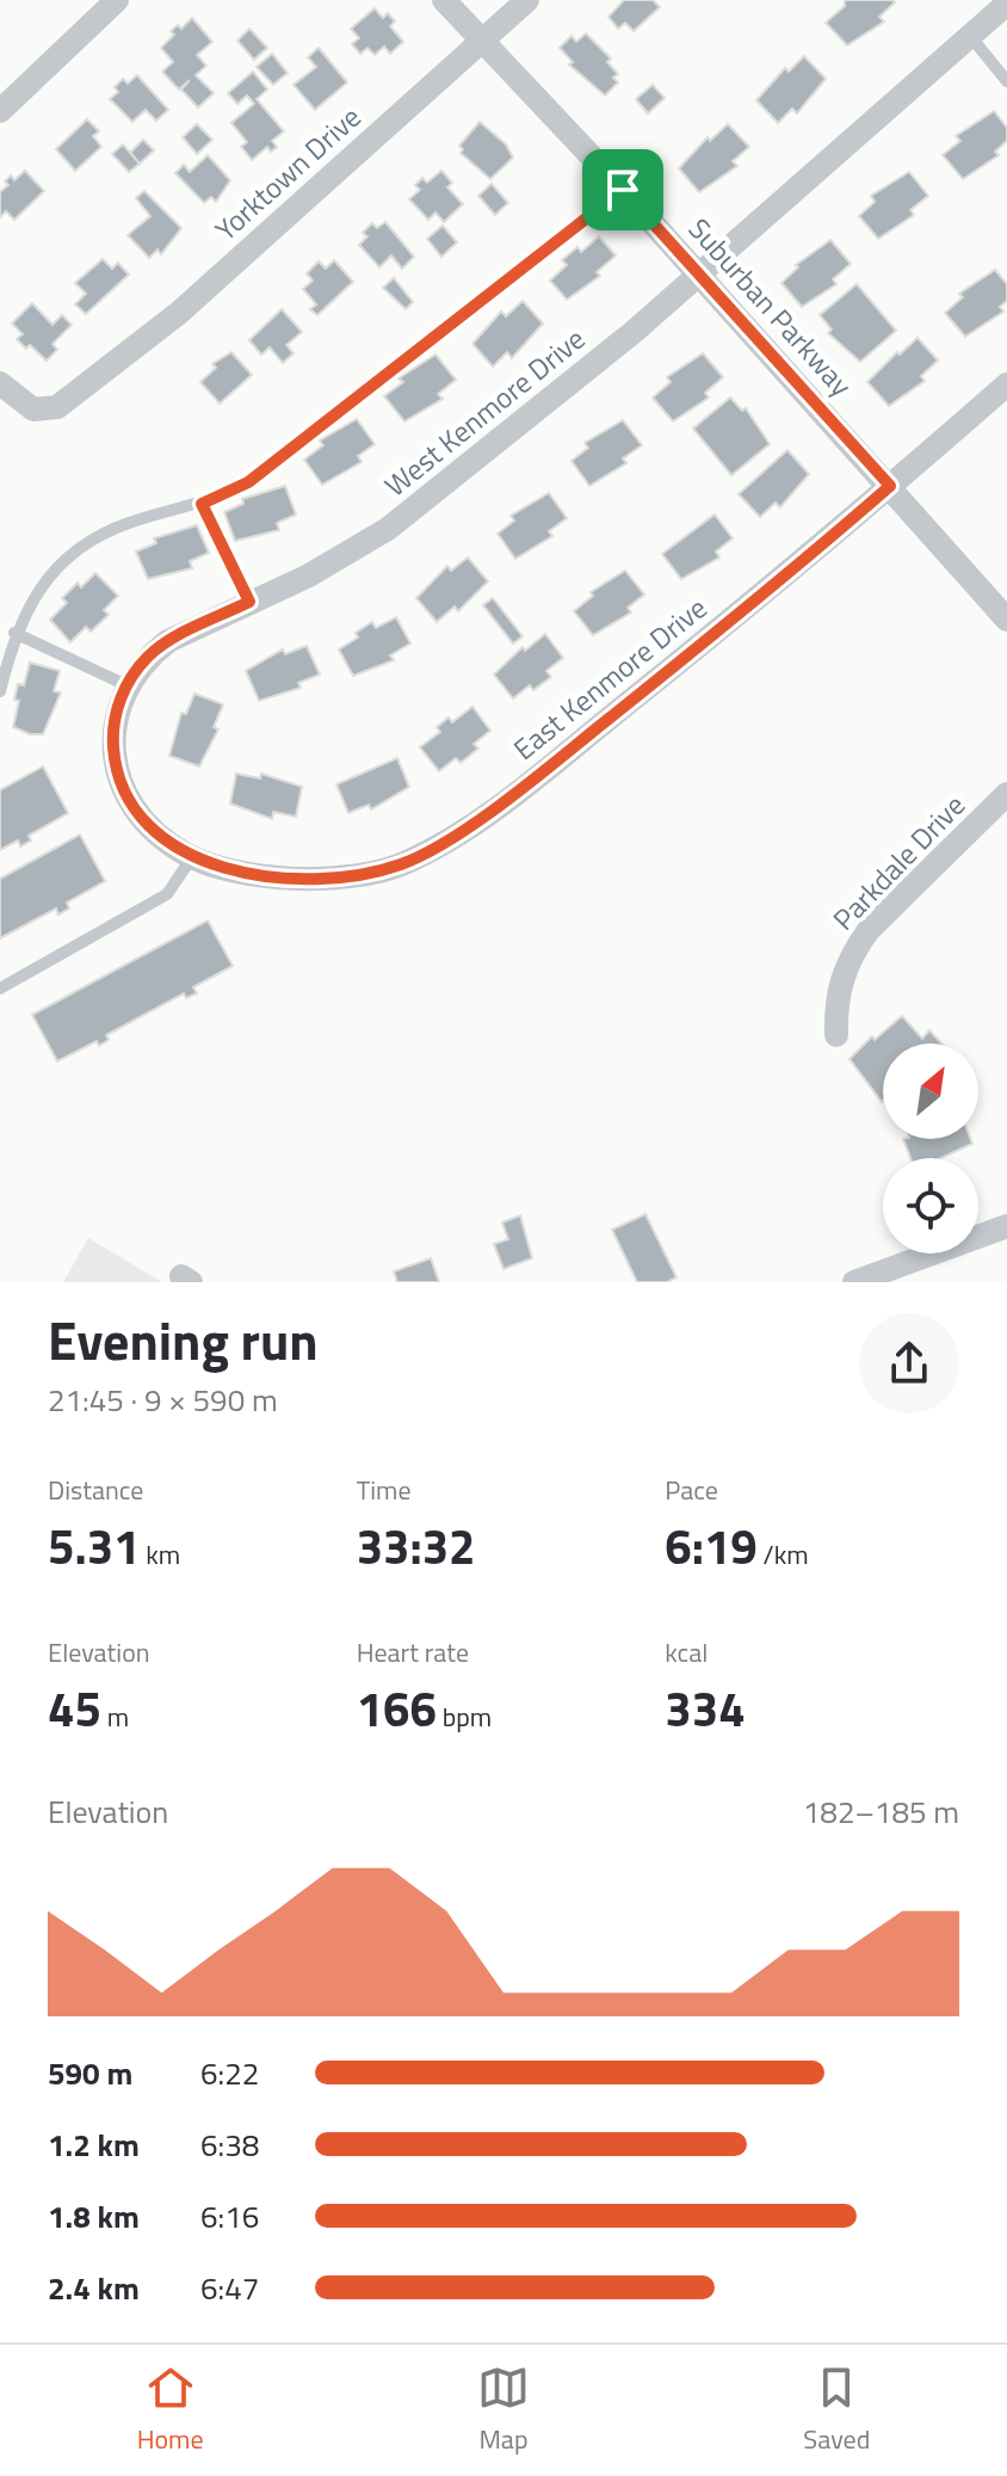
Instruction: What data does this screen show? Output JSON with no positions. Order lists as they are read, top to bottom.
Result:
{
  "streets": {
    "street": [
      "Yorktown Drive",
      "Suburban Parkway",
      "West Kenmore Drive",
      "East Kenmore Drive",
      "Parkdale Drive"
    ]
  },
  "crossings": [
    ["Yorktown Drive", "Suburban Parkway"],
    ["Suburban Parkway", "West Kenmore Drive"],
    ["Suburban Parkway", "East Kenmore Drive"],
    ["West Kenmore Drive", "East Kenmore Drive"]
  ],
  "north": "top right",
  "page": {
    "heading": ["Evening run", "21:45 · 9 × 590 m"],
    "stats": [
      ["Distance", "5.31 km"],
      ["Time", "33:32"],
      ["Pace", "6:19 /km"],
      ["Elevation", "45 m"],
      ["Heart rate", "166 bpm"],
      ["kcal", "334"]
    ],
    "chart": ["Elevation", "182–185 m"],
    "list": [
      {
        "name": "590 m",
        "note": "6:22"
      },
      {
        "name": "1.2 km",
        "note": "6:38"
      },
      {
        "name": "1.8 km",
        "note": "6:16"
      },
      {
        "name": "2.4 km",
        "note": "6:47"
      }
    ],
    "tabs": ["Home", "Map", "Saved"]
  }
}
